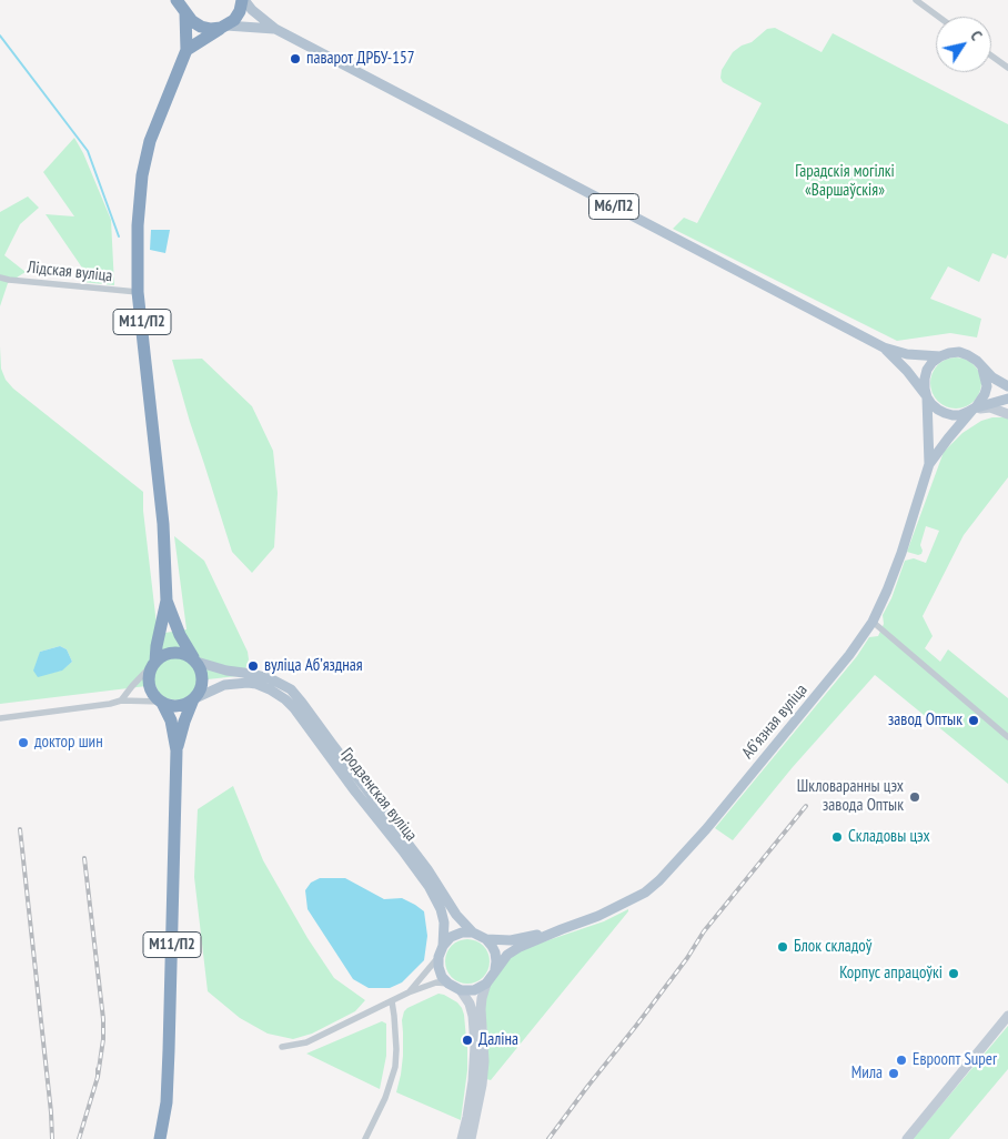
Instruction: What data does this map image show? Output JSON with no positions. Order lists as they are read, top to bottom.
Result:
{
  "streets": {
    "highway": ["М11/П2"],
    "main road": ["М6/П2", "Абʼязная вуліца", "Гродзенская вуліца"],
    "street": ["Лідская вуліца"]
  },
  "crossings": [
    ["М6/П2", "М11/П2"],
    ["М6/П2", "Абʼязная вуліца"],
    ["Лідская вуліца", "М11/П2"],
    ["М11/П2", "Гродзенская вуліца"],
    ["Абʼязная вуліца", "Гродзенская вуліца"]
  ],
  "parks": ["Гарадскія могілкі «Варшаўскія»"],
  "places": [
    "паварот ДРБУ-157",
    "вуліца Абʼяздная",
    "завод Оптык",
    "доктор шин",
    "Шкловаранны цэх завода Оптык",
    "Складовы цэх",
    "Блок складоў",
    "Корпус апрацоўкі",
    "Даліна",
    "Евроопт Super",
    "Мила"
  ],
  "north": "top right"
}
